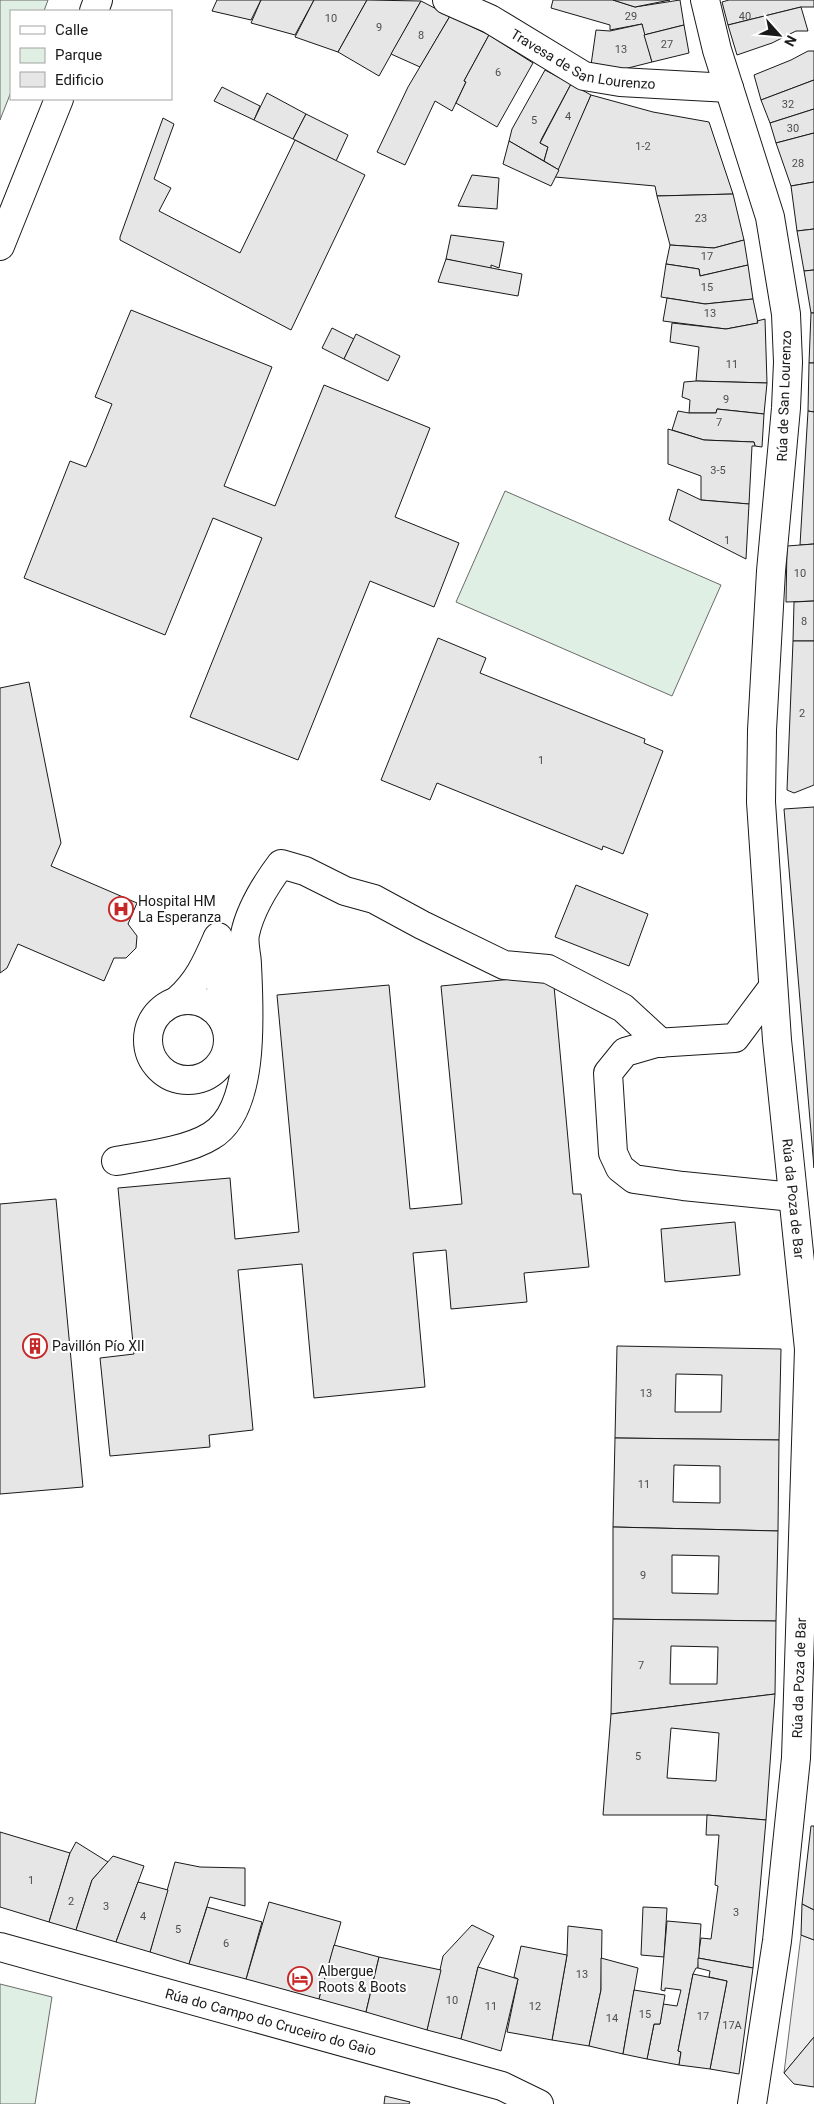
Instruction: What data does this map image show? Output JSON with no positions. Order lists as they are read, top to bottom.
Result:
{
  "streets": {
    "street": [
      "Travesa de San Lourenzo",
      "Rúa de San Lourenzo",
      "Rúa da Poza de Bar",
      "Rúa do Campo do Cruceiro do Gaio"
    ]
  },
  "crossings": [
    ["Travesa de San Lourenzo", "Rúa de San Lourenzo"],
    ["Rúa de San Lourenzo", "Rúa da Poza de Bar"]
  ],
  "places": {
    "hospital": ["Hospital HM La Esperanza"],
    "building": ["Pavillón Pío XII"],
    "hotel": ["Albergue Roots & Boots"]
  },
  "house_numbers": [
    "29",
    "40",
    "10",
    "9",
    "8",
    "27",
    "13",
    "6",
    "32",
    "4",
    "5",
    "30",
    "1-2",
    "28",
    "23",
    "17",
    "15",
    "13",
    "11",
    "9",
    "7",
    "3-5",
    "1",
    "10",
    "8",
    "2",
    "1",
    "13",
    "11",
    "9",
    "7",
    "5",
    "1",
    "2",
    "3",
    "3",
    "4",
    "5",
    "6",
    "13",
    "10",
    "11",
    "12",
    "15",
    "17",
    "14",
    "17A"
  ],
  "legend": ["Calle", "Parque", "Edificio"],
  "north": "bottom right"
}
